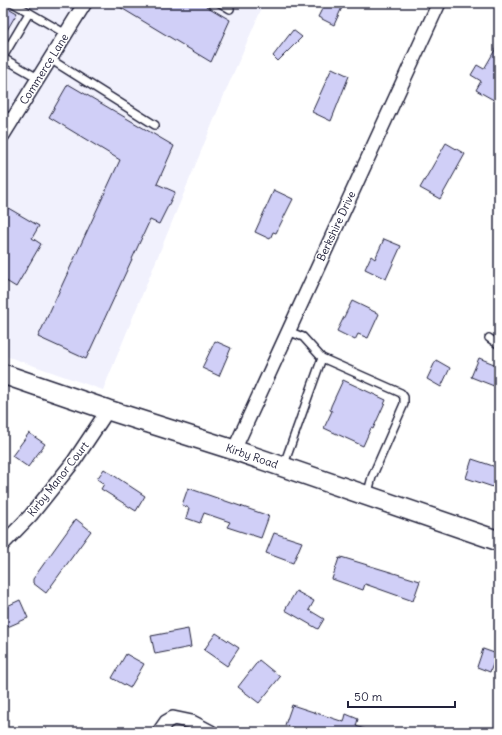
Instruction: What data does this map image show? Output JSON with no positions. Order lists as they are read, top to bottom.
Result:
{
  "streets": {
    "main road": ["Kirby Road"],
    "street": ["Commerce Lane", "Berkshire Drive", "Kirby Manor Court"]
  },
  "crossings": [
    ["Berkshire Drive", "Kirby Road"],
    ["Kirby Road", "Kirby Manor Court"]
  ],
  "scale_bar": "50 m"
}
